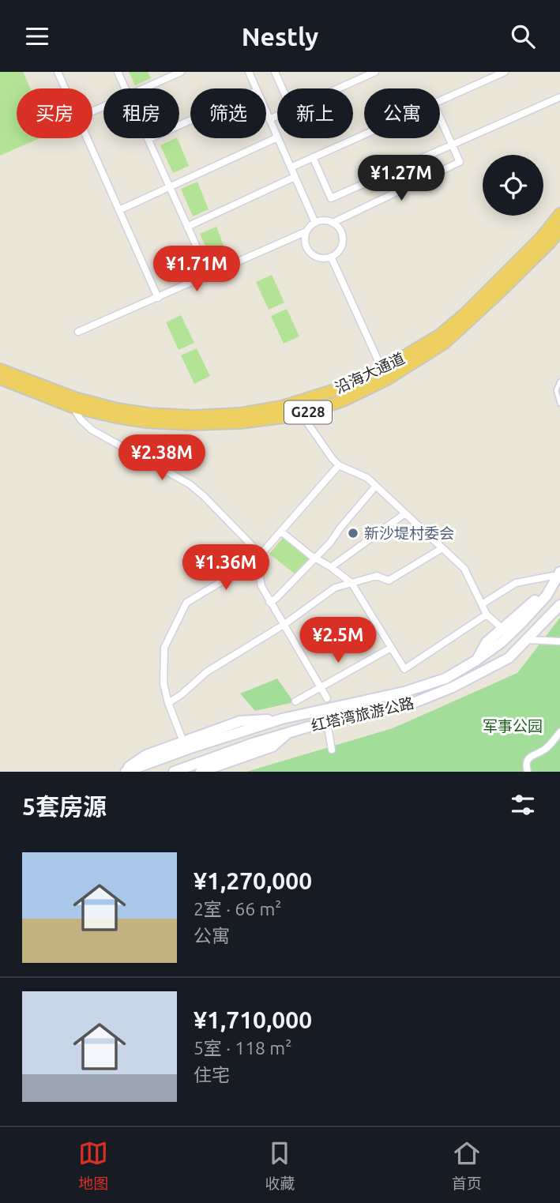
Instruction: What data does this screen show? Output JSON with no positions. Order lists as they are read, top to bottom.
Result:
{
  "streets": {
    "highway": ["沿海大通道", "G228"],
    "main road": ["红塔湾旅游公路"]
  },
  "parks": ["军事公园"],
  "places": ["新沙堤村委会"],
  "page": {
    "header": "Nestly",
    "chip": [
      "买房",
      "租房",
      "筛选",
      "新上",
      "公寓"
    ],
    "price": [
      "¥1.27M",
      "¥1.71M",
      "¥2.38M",
      "¥1.36M",
      "¥2.5M"
    ],
    "heading": "5套房源",
    "list": [
      {
        "name": "¥1,270,000",
        "note": "2室 · 66 m² · 公寓"
      },
      {
        "name": "¥1,710,000",
        "note": "5室 · 118 m² · 住宅"
      }
    ],
    "tabs": ["地图", "收藏", "首页"]
  }
}
